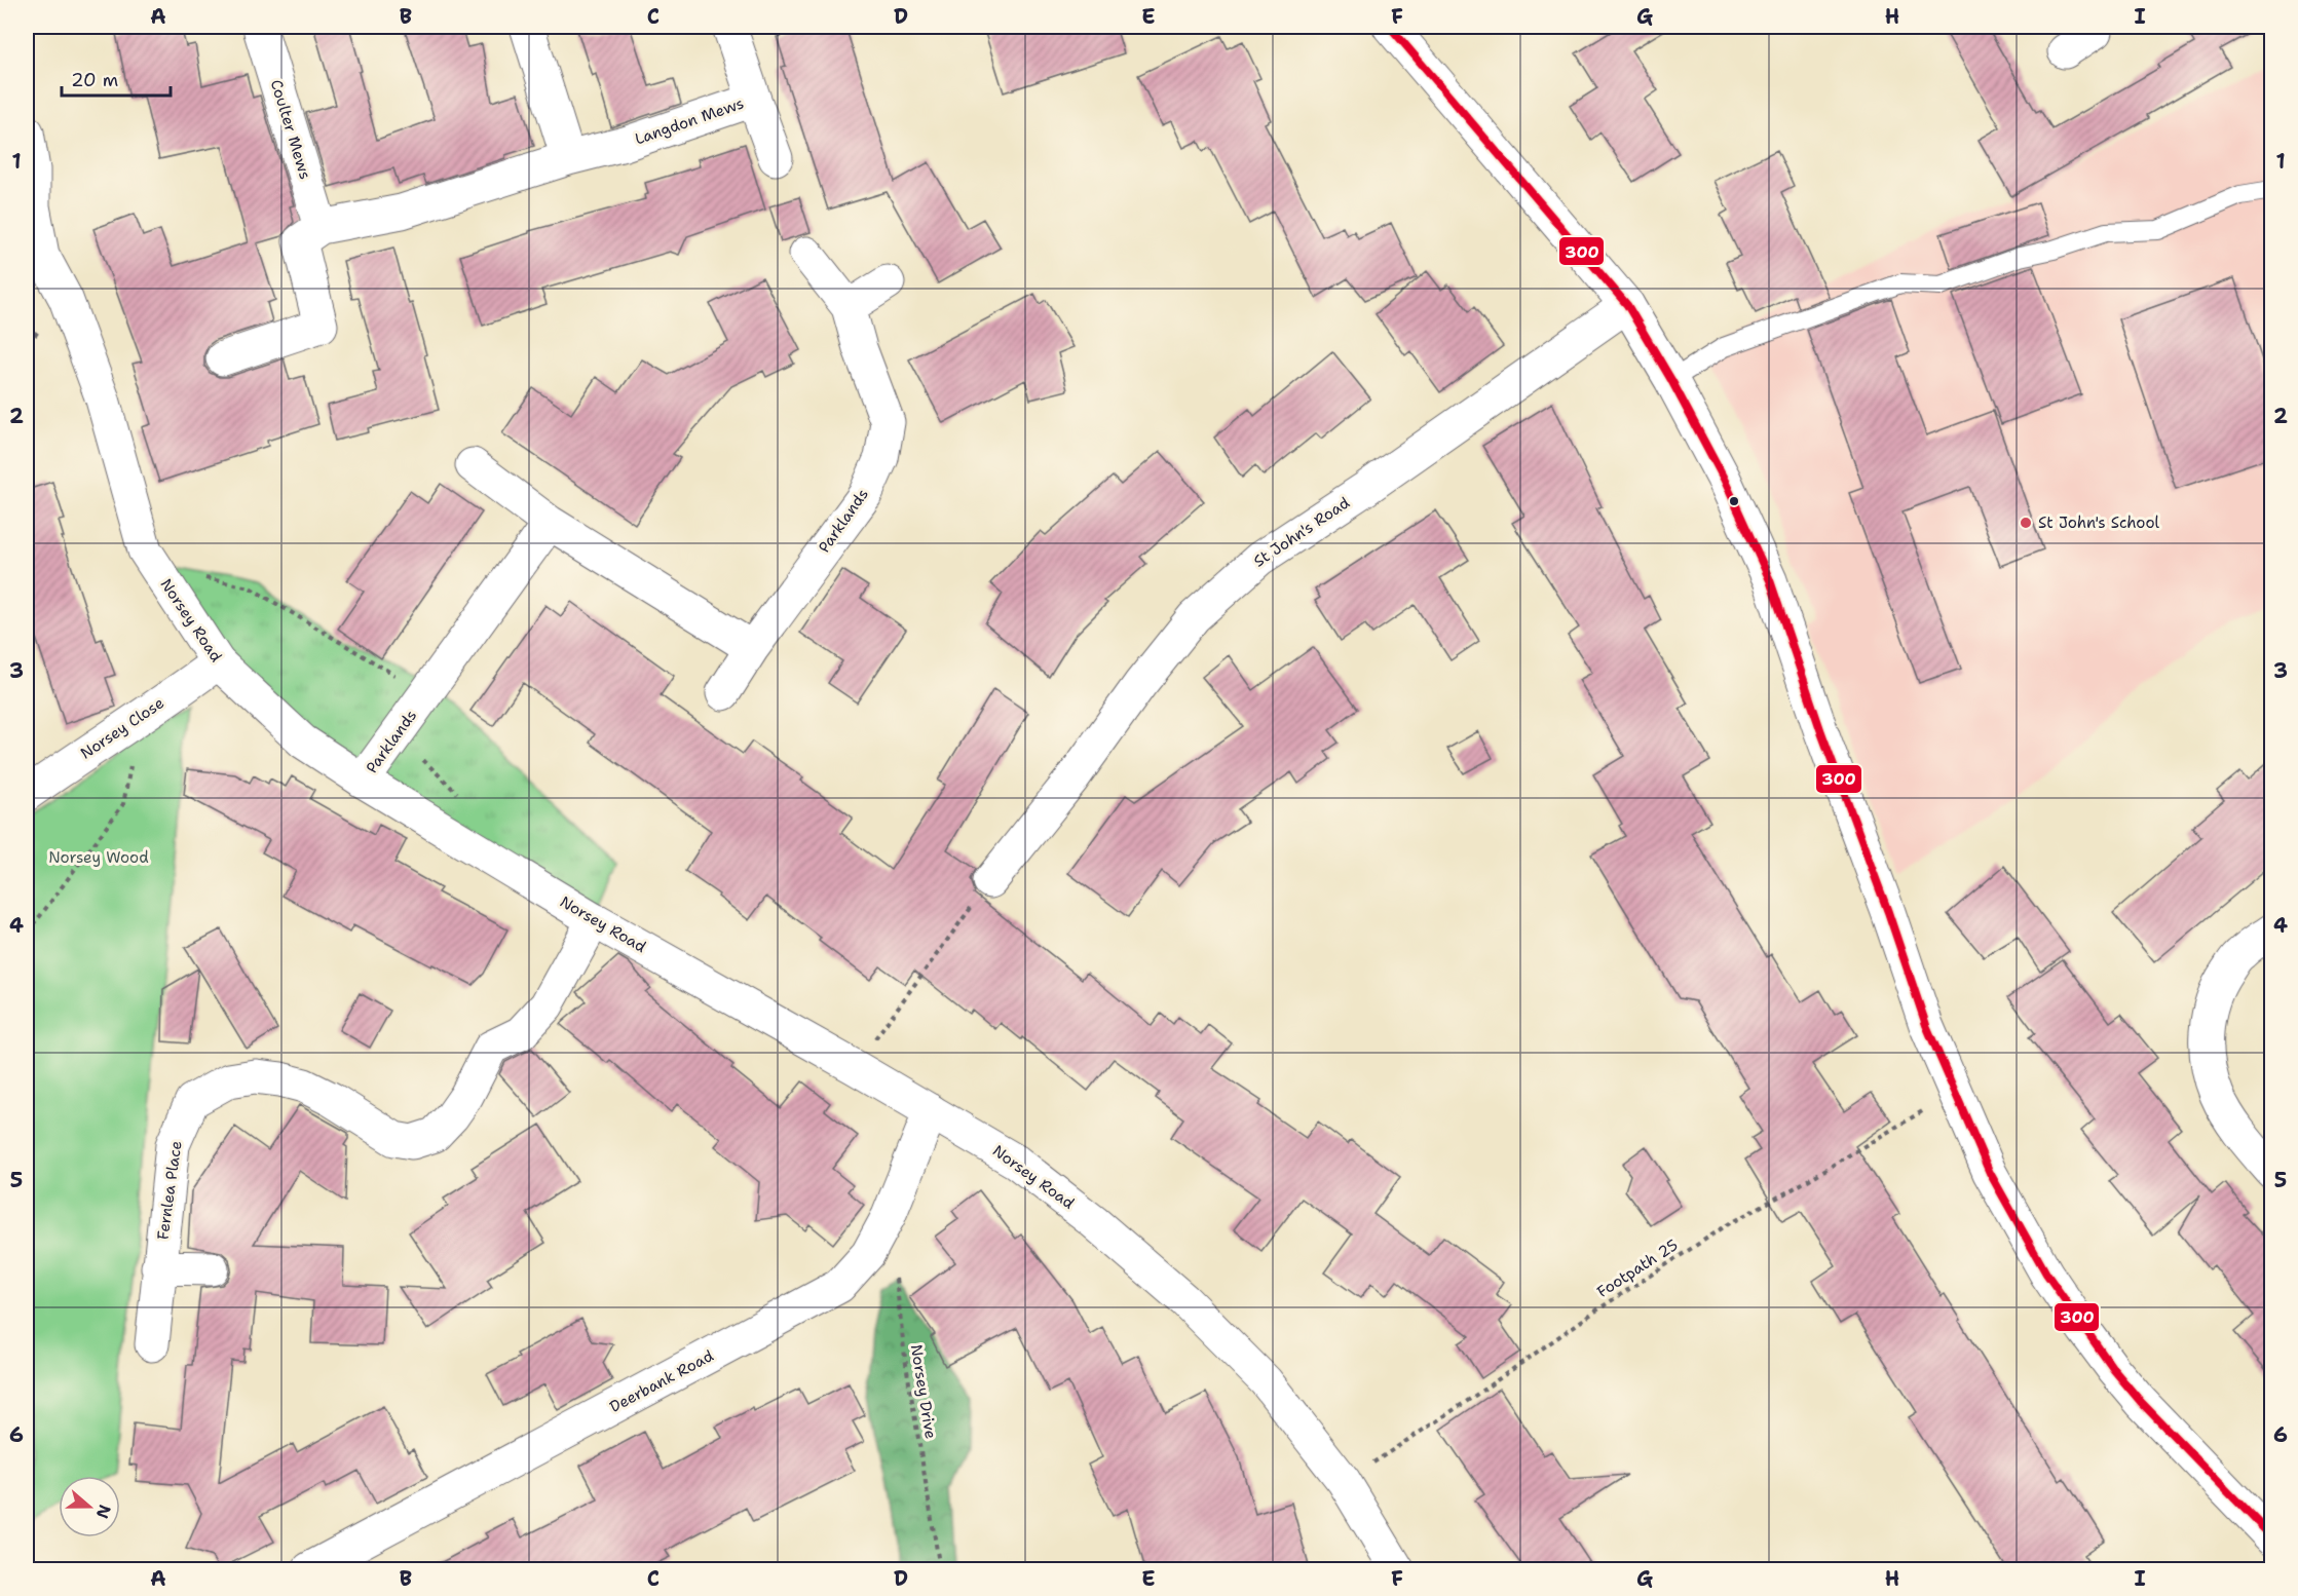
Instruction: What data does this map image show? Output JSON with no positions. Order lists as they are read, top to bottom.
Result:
{
  "streets": {
    "street": [
      "Langdon Mews",
      "Coulter Mews",
      "Parklands",
      "St John's Road",
      "Norsey Road",
      "Norsey Close",
      "Fernlea Place",
      "Deerbank Road"
    ],
    "path": ["Footpath 25", "Norsey Drive"]
  },
  "crossings": [
    ["Langdon Mews", "Coulter Mews"],
    ["Parklands", "Norsey Road"],
    ["Norsey Road", "Norsey Close"],
    ["Norsey Road", "Fernlea Place"],
    ["Norsey Road", "Footpath 25"],
    ["Norsey Road", "Deerbank Road"]
  ],
  "parks": ["Norsey Wood"],
  "places": ["St John's School"],
  "lines": ["transit line 300"],
  "scale_bar": "20 m",
  "north": "right",
  "grid": {
    "columns": [
      "A",
      "B",
      "C",
      "D",
      "E",
      "F",
      "G",
      "H",
      "I"
    ],
    "rows": [
      "1",
      "2",
      "3",
      "4",
      "5",
      "6"
    ]
  }
}
